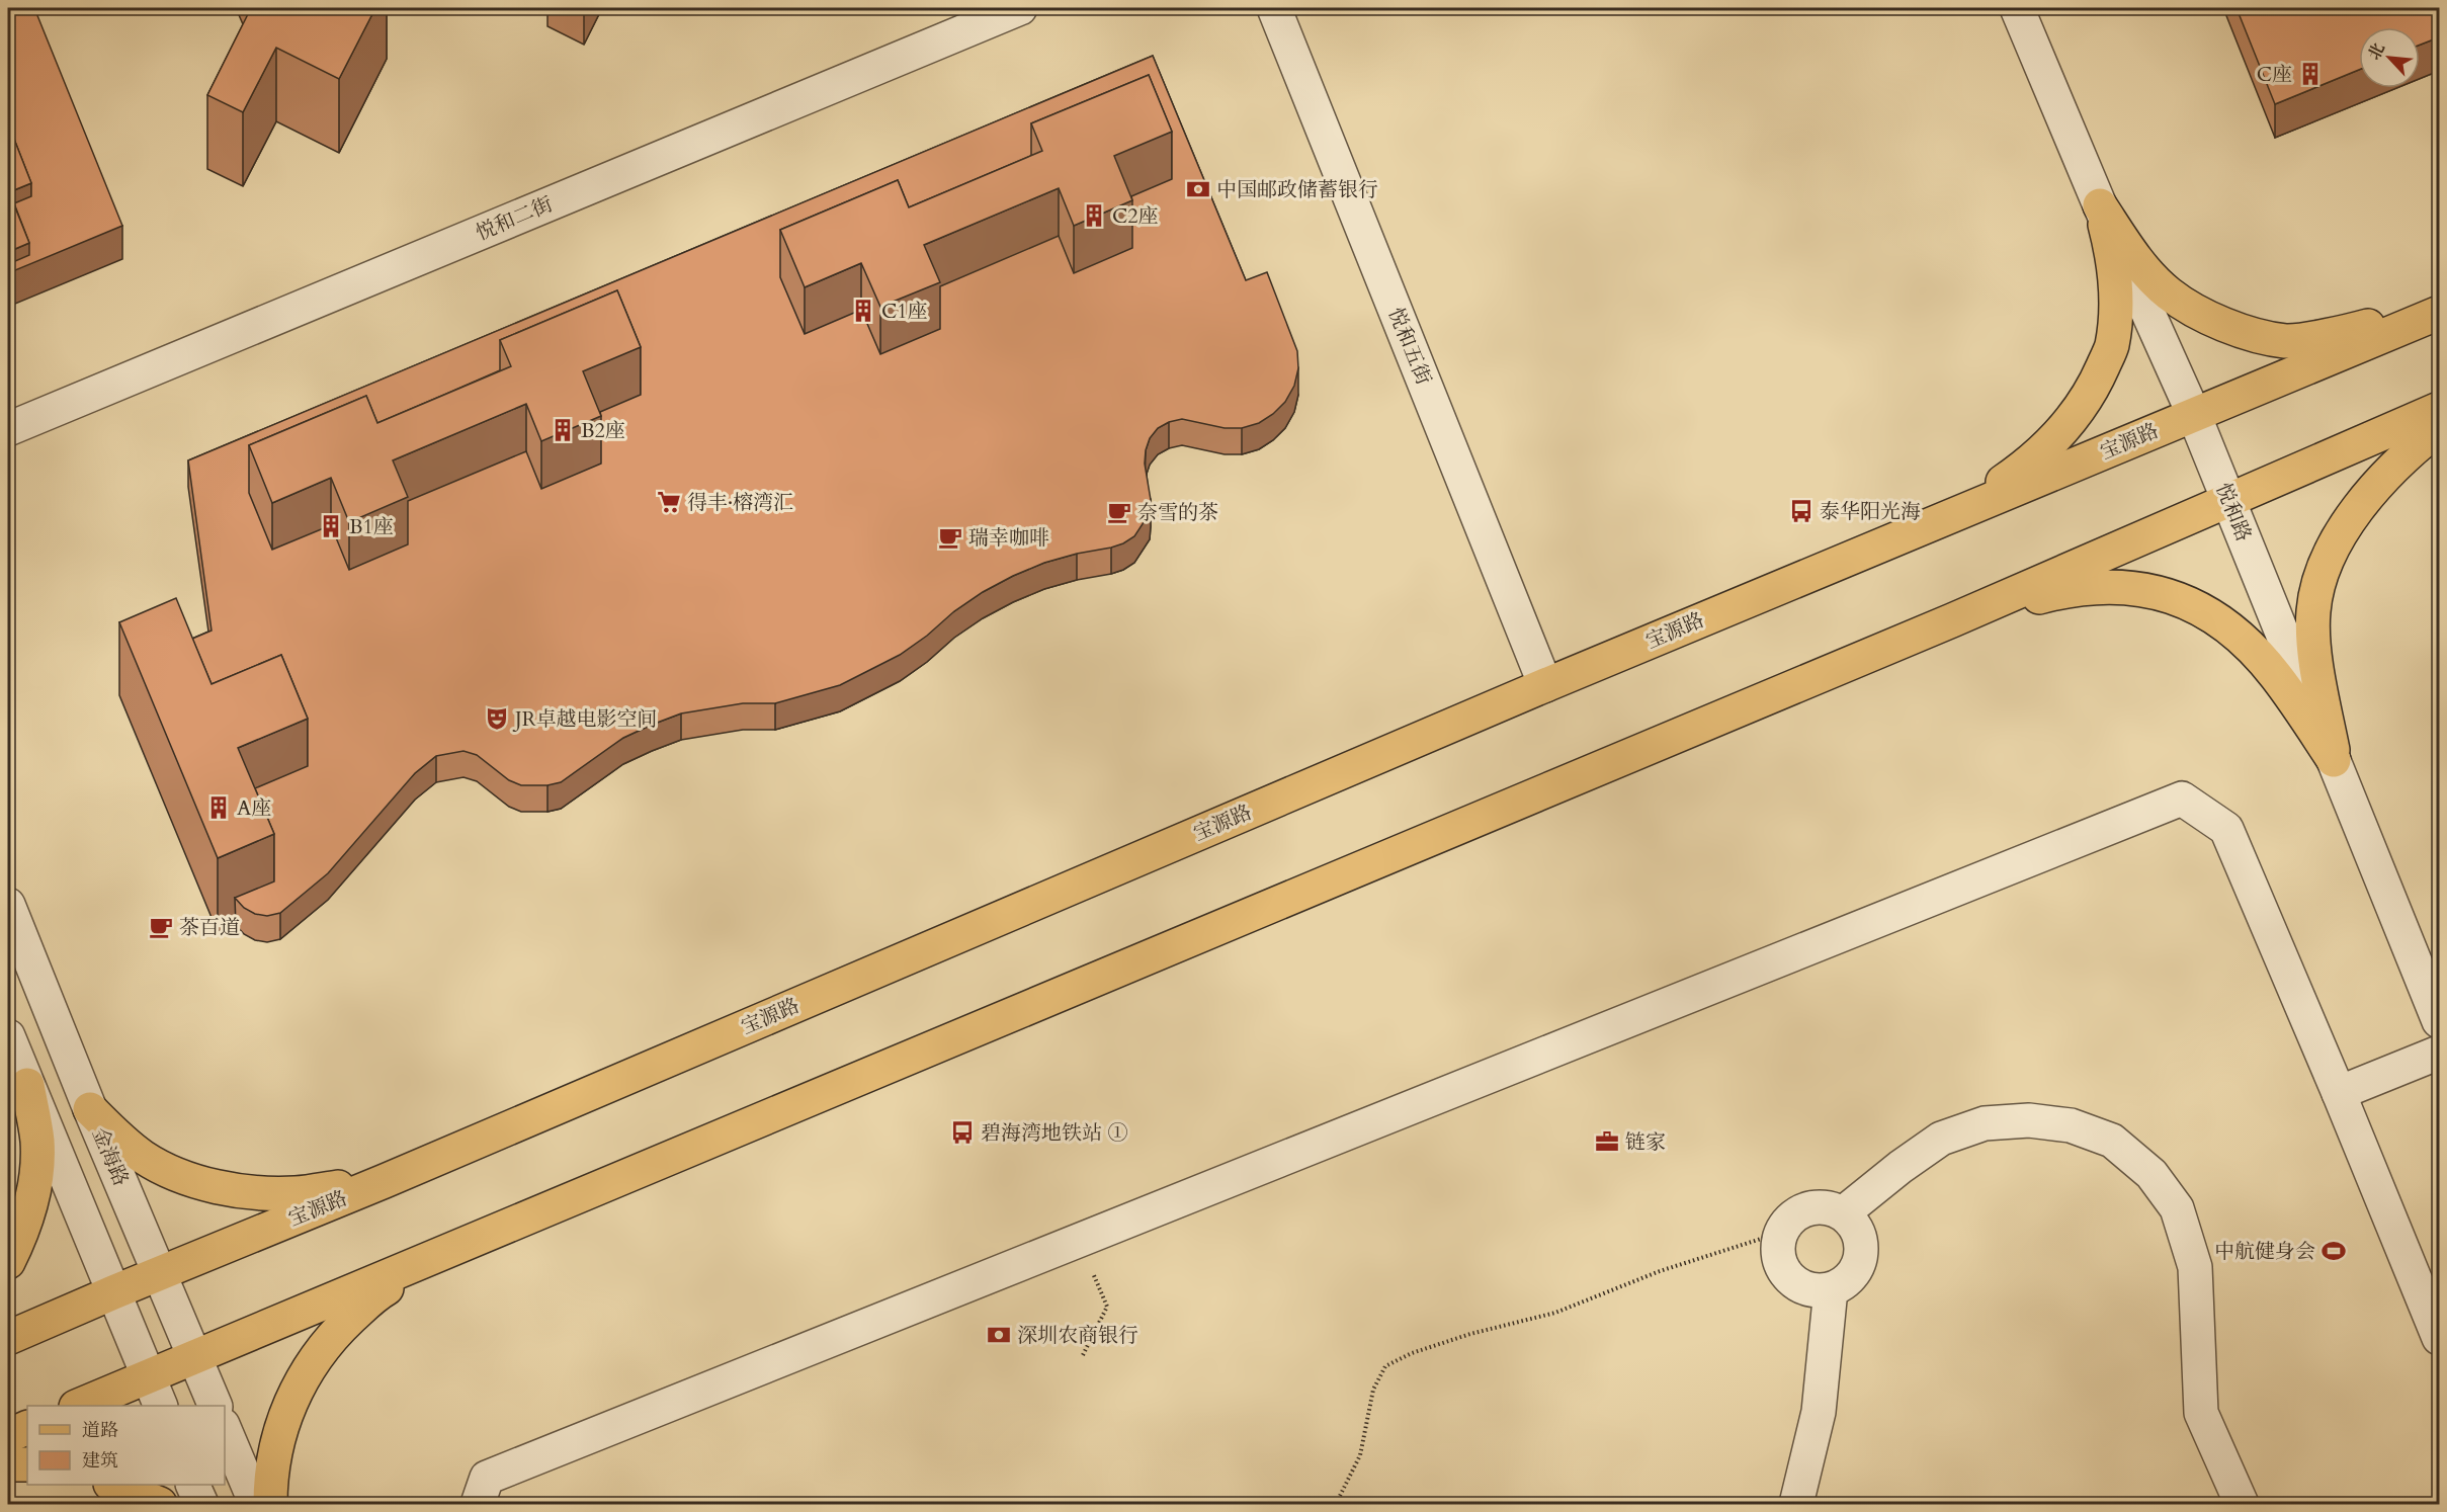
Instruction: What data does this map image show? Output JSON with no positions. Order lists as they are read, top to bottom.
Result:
{
  "streets": {
    "main road": ["宝源路"],
    "street": [
      "悦和二街",
      "悦和五街",
      "悦和路",
      "金海路"
    ]
  },
  "crossings": [
    ["悦和五街", "宝源路"],
    ["宝源路", "悦和路"],
    ["宝源路", "金海路"]
  ],
  "places": {
    "building": [
      "C座",
      "C2座",
      "C1座",
      "B2座",
      "B1座",
      "A座"
    ],
    "bank": ["中国邮政储蓄银行", "深圳农商银行"],
    "supermarket": ["得丰·榕湾汇"],
    "bus stop": ["泰华阳光海", "碧海湾地铁站 ①"],
    "cafe": ["奈雪的茶", "瑞幸咖啡", "茶百道"],
    "theatre": ["JR卓越电影空间"],
    "office": ["链家"],
    "sports": ["中航健身会"]
  },
  "legend": ["道路", "建筑"],
  "north": "top left"
}
